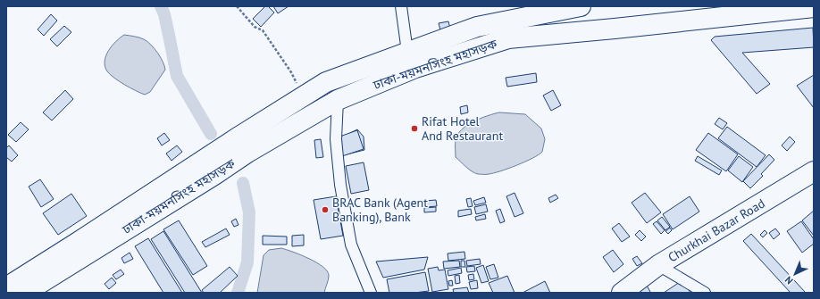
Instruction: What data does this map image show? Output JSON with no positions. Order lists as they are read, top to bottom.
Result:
{
  "streets": {
    "highway": ["ঢাকা-ময়মনসিংহ মহাসড়ক", "Churkhai Bazar Road"]
  },
  "places": ["Rifat Hotel And Restaurant", "BRAC Bank (Agent Banking), Bank"],
  "north": "bottom left"
}
